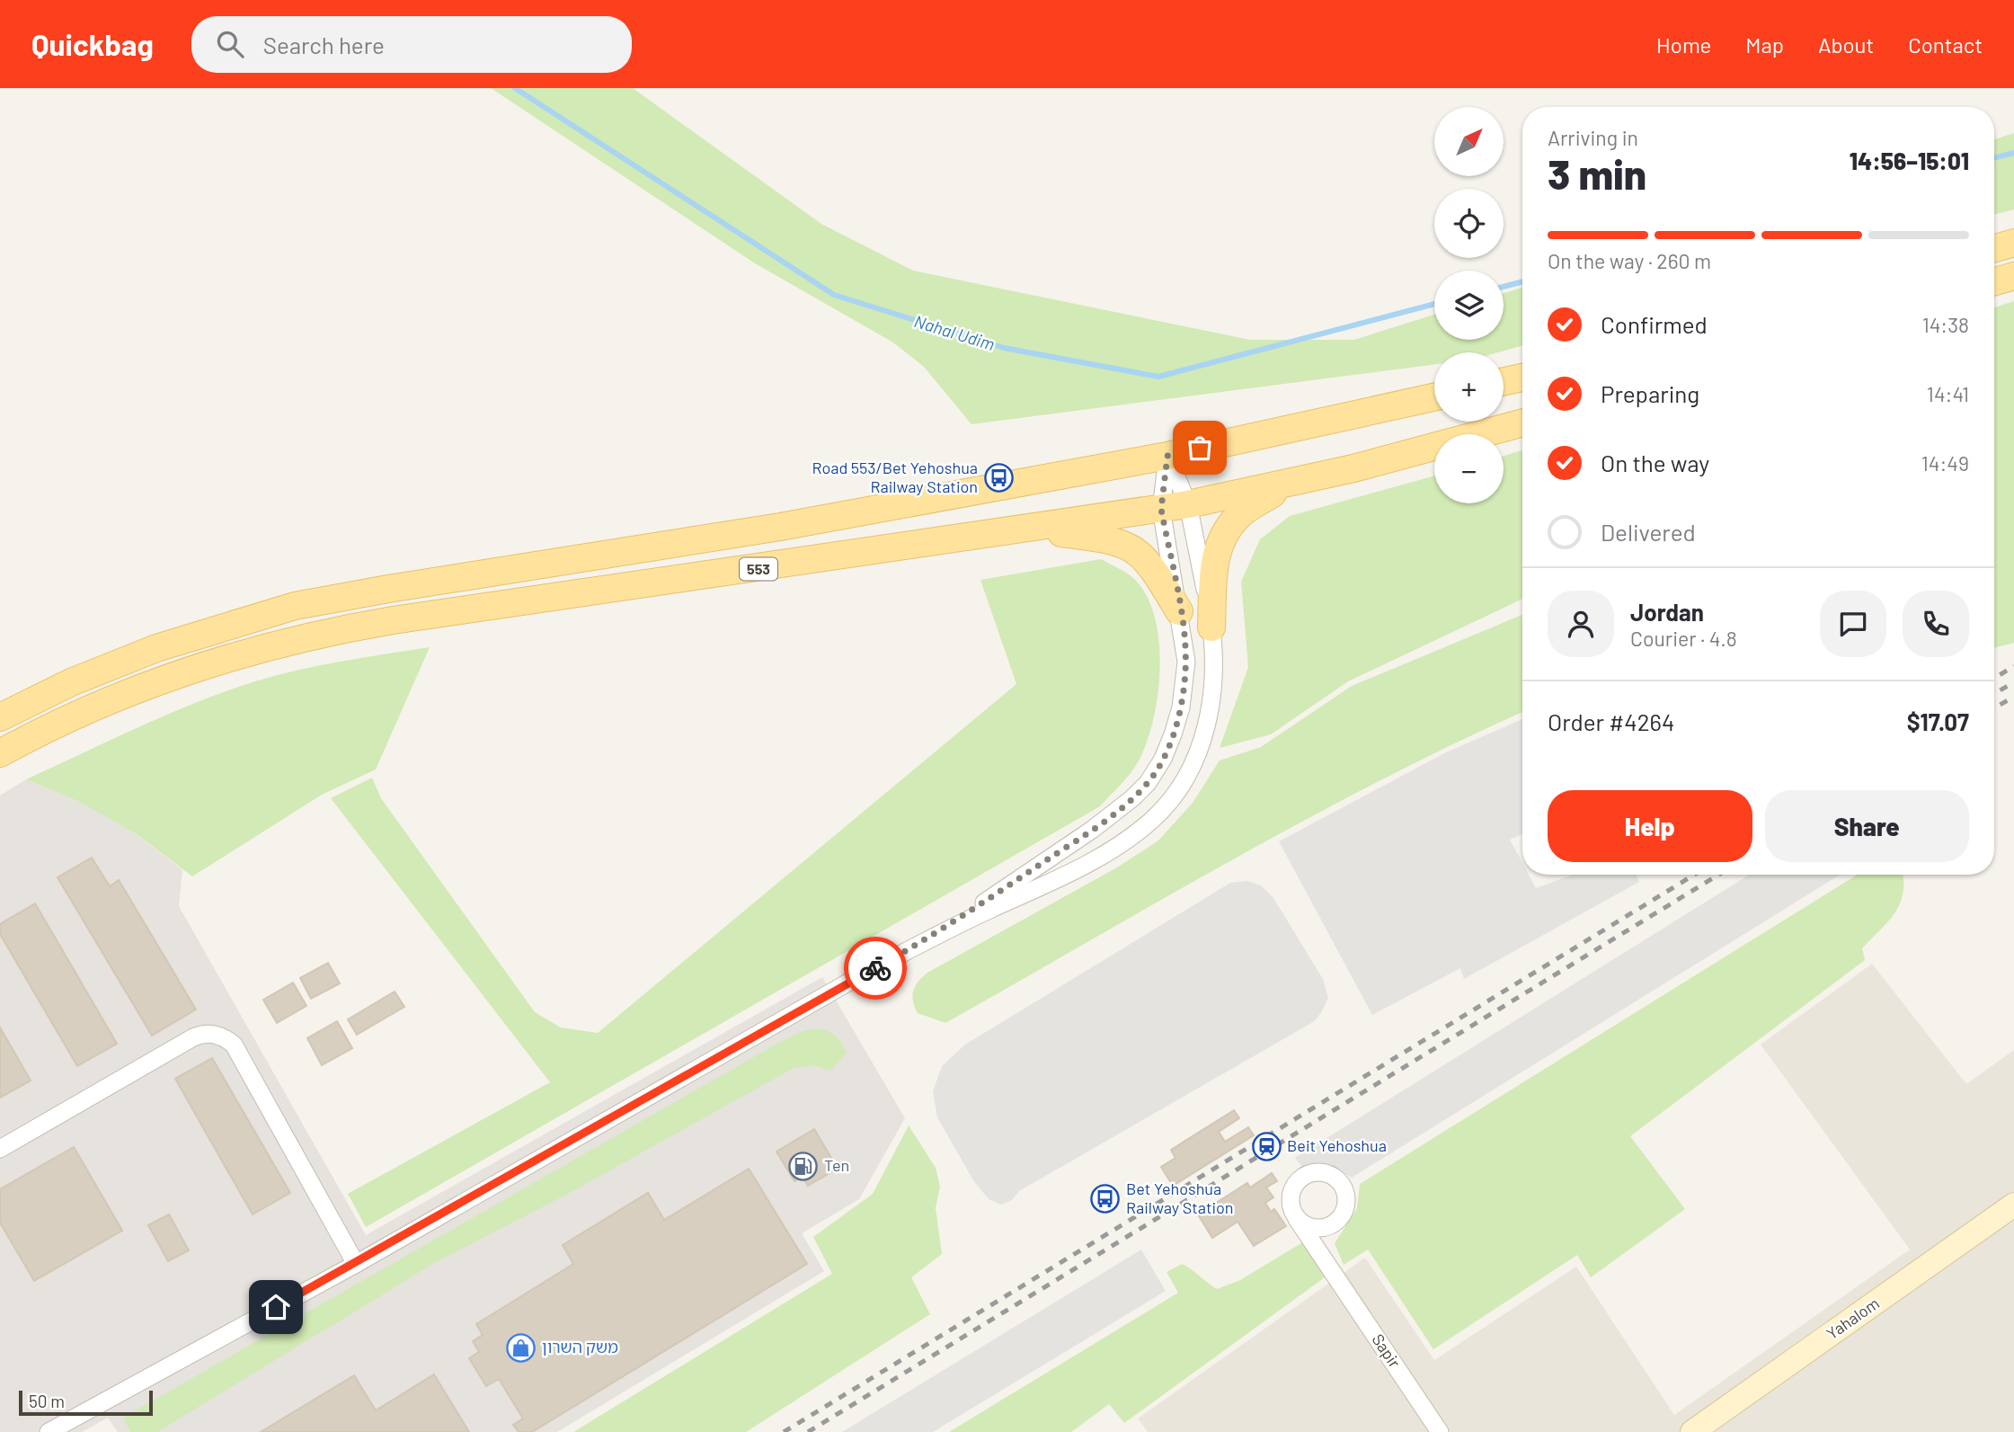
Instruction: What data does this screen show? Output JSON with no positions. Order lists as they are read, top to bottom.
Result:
{
  "streets": {
    "main road": ["553", "Yahalom"],
    "street": ["Sapir"]
  },
  "water": ["Nahal Udim"],
  "places": {
    "bus stop": ["Road 553/Bet Yehoshua Railway Station", "Bet Yehoshua Railway Station"],
    "station": ["Beit Yehoshua"],
    "fuel station": ["Ten"],
    "shop": ["משק השרון"]
  },
  "scale_bar": "50 m",
  "north": "top right",
  "page": {
    "header": "Quickbag",
    "search": "Search here",
    "nav": [
      "Home",
      "Map",
      "About",
      "Contact"
    ],
    "map_buttons": ["+", "−"],
    "heading": ["3 min", "Arriving in", "14:56–15:01"],
    "panel": [
      "Jordan",
      "Courier · 4.8",
      "Order #4264",
      "$17.07"
    ],
    "bar": "On the way · 260 m",
    "list": [
      ["Confirmed", "14:38"],
      ["Preparing", "14:41"],
      ["On the way", "14:49"],
      "Delivered"
    ],
    "buttons": ["Help", "Share"],
    "scale": "50 m"
  }
}
